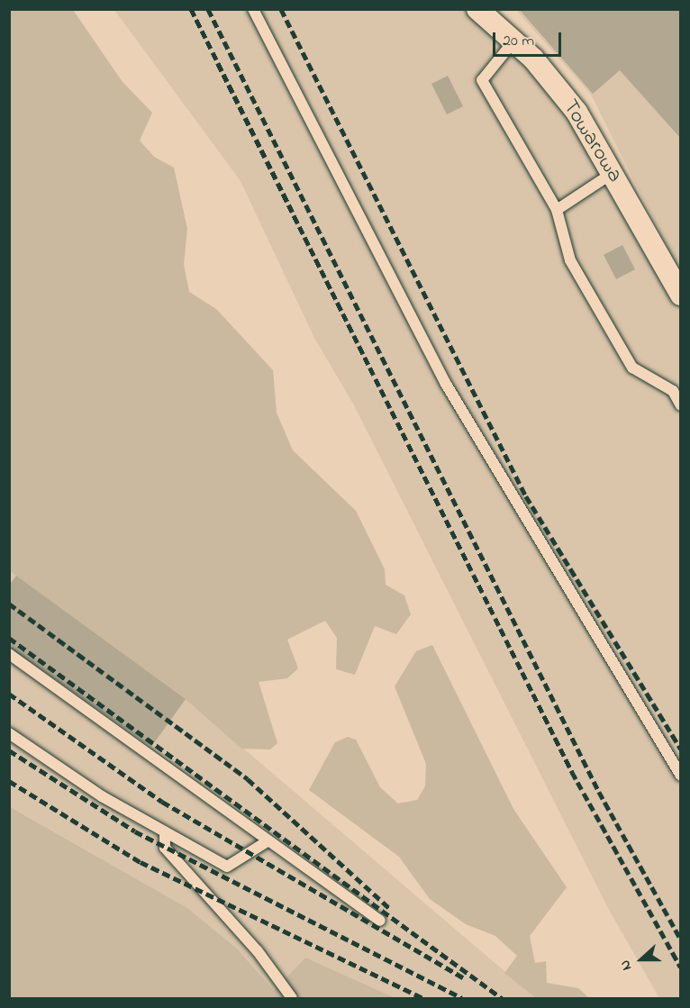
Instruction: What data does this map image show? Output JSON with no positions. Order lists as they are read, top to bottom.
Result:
{
  "streets": {
    "street": ["Towarowa"]
  },
  "scale_bar": "20 m",
  "north": "left"
}
